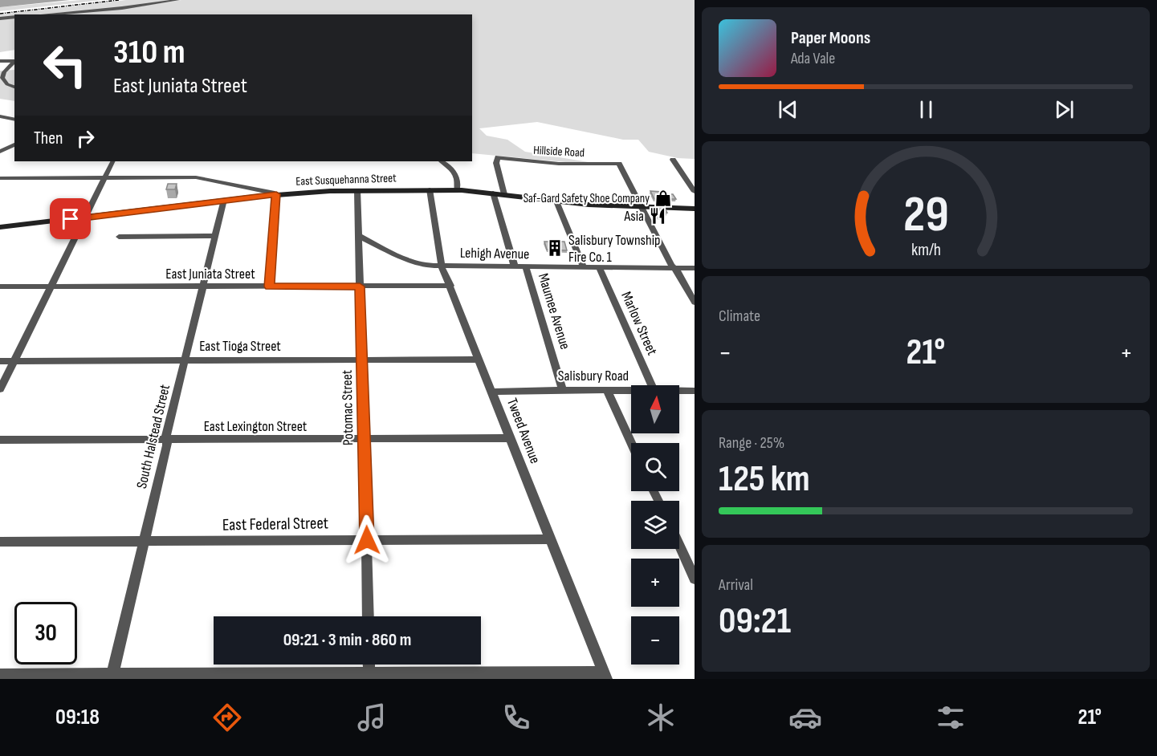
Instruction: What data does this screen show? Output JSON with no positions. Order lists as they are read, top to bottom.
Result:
{
  "streets": {
    "main road": ["East Susquehanna Street"],
    "street": [
      "Hillside Road",
      "Lehigh Avenue",
      "East Juniata Street",
      "Maumee Avenue",
      "Marlow Street",
      "East Tioga Street",
      "Salisbury Road",
      "Potomac Street",
      "East Lexington Street",
      "Tweed Avenue",
      "South Halstead Street",
      "East Federal Street"
    ]
  },
  "crossings": [
    ["Hillside Road", "East Susquehanna Street"],
    ["East Susquehanna Street", "Maumee Avenue"],
    ["East Susquehanna Street", "Potomac Street"],
    ["East Susquehanna Street", "Tweed Avenue"],
    ["East Susquehanna Street", "South Halstead Street"],
    ["Lehigh Avenue", "Maumee Avenue"],
    ["Lehigh Avenue", "Marlow Street"],
    ["Lehigh Avenue", "Potomac Street"],
    ["Lehigh Avenue", "Tweed Avenue"],
    ["East Juniata Street", "Potomac Street"],
    ["East Juniata Street", "Tweed Avenue"],
    ["East Juniata Street", "South Halstead Street"],
    ["Maumee Avenue", "Salisbury Road"],
    ["East Tioga Street", "Potomac Street"],
    ["East Tioga Street", "Tweed Avenue"],
    ["East Tioga Street", "South Halstead Street"],
    ["Salisbury Road", "Tweed Avenue"],
    ["Potomac Street", "East Lexington Street"],
    ["Potomac Street", "East Federal Street"],
    ["East Lexington Street", "Tweed Avenue"],
    ["East Lexington Street", "South Halstead Street"],
    ["Tweed Avenue", "East Federal Street"],
    ["South Halstead Street", "East Federal Street"]
  ],
  "places": {
    "shop": ["Saf-Gard Safety Shoe Company"],
    "restaurant": ["Asia"],
    "building": ["Salisbury Township Fire Co. 1"]
  },
  "north": "top",
  "page": {
    "turn": ["310 m", "East Juniata Street"],
    "song": ["Paper Moons", "Ada Vale"],
    "then": "Then",
    "tile": [
      "Climate",
      ["Range · 25%", "125 km"],
      ["Arrival", "09:21"]
    ],
    "heat": ["−", "21°", "+"],
    "map_buttons": ["+", "−"],
    "limit": "30",
    "trip": "09:21 · 3 min · 860 m",
    "tabs": ["09:18", "21°"],
    "gauge": ["29", "km/h"]
  }
}
